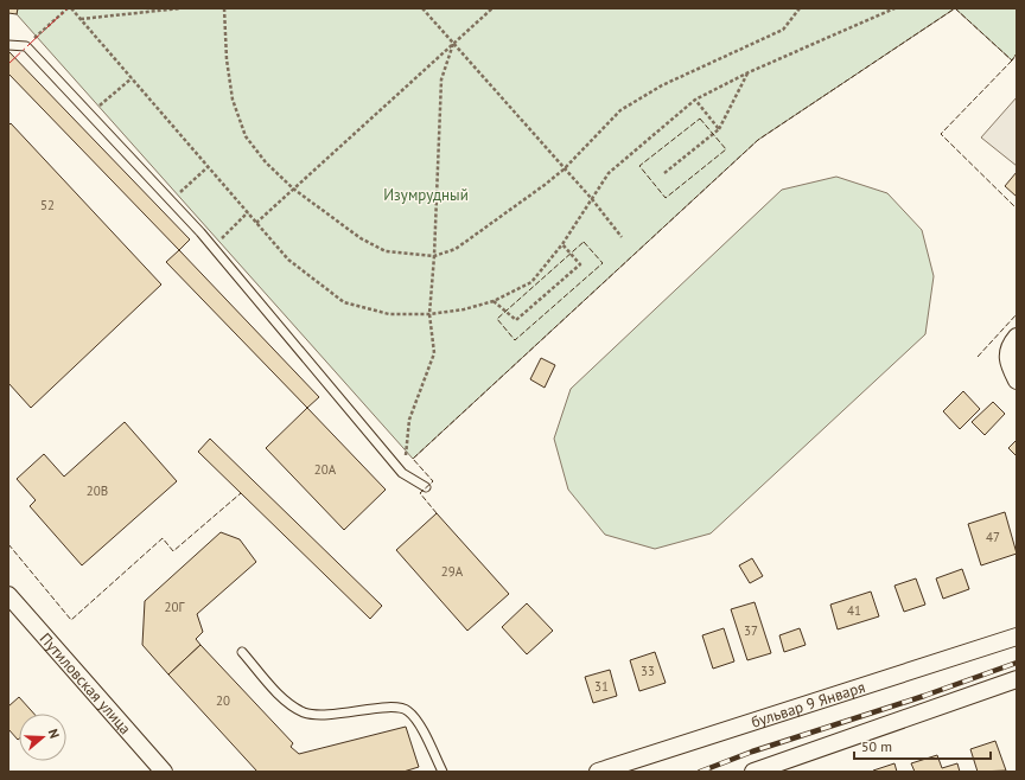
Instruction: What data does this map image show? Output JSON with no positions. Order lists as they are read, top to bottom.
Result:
{
  "streets": {
    "street": ["Путиловская улица", "бульвар 9 Января"]
  },
  "parks": ["Изумрудный"],
  "house_numbers": [
    "52",
    "20А",
    "20В",
    "47",
    "29А",
    "20Г",
    "41",
    "37",
    "33",
    "31",
    "20"
  ],
  "scale_bar": "50 m",
  "north": "right"
}
